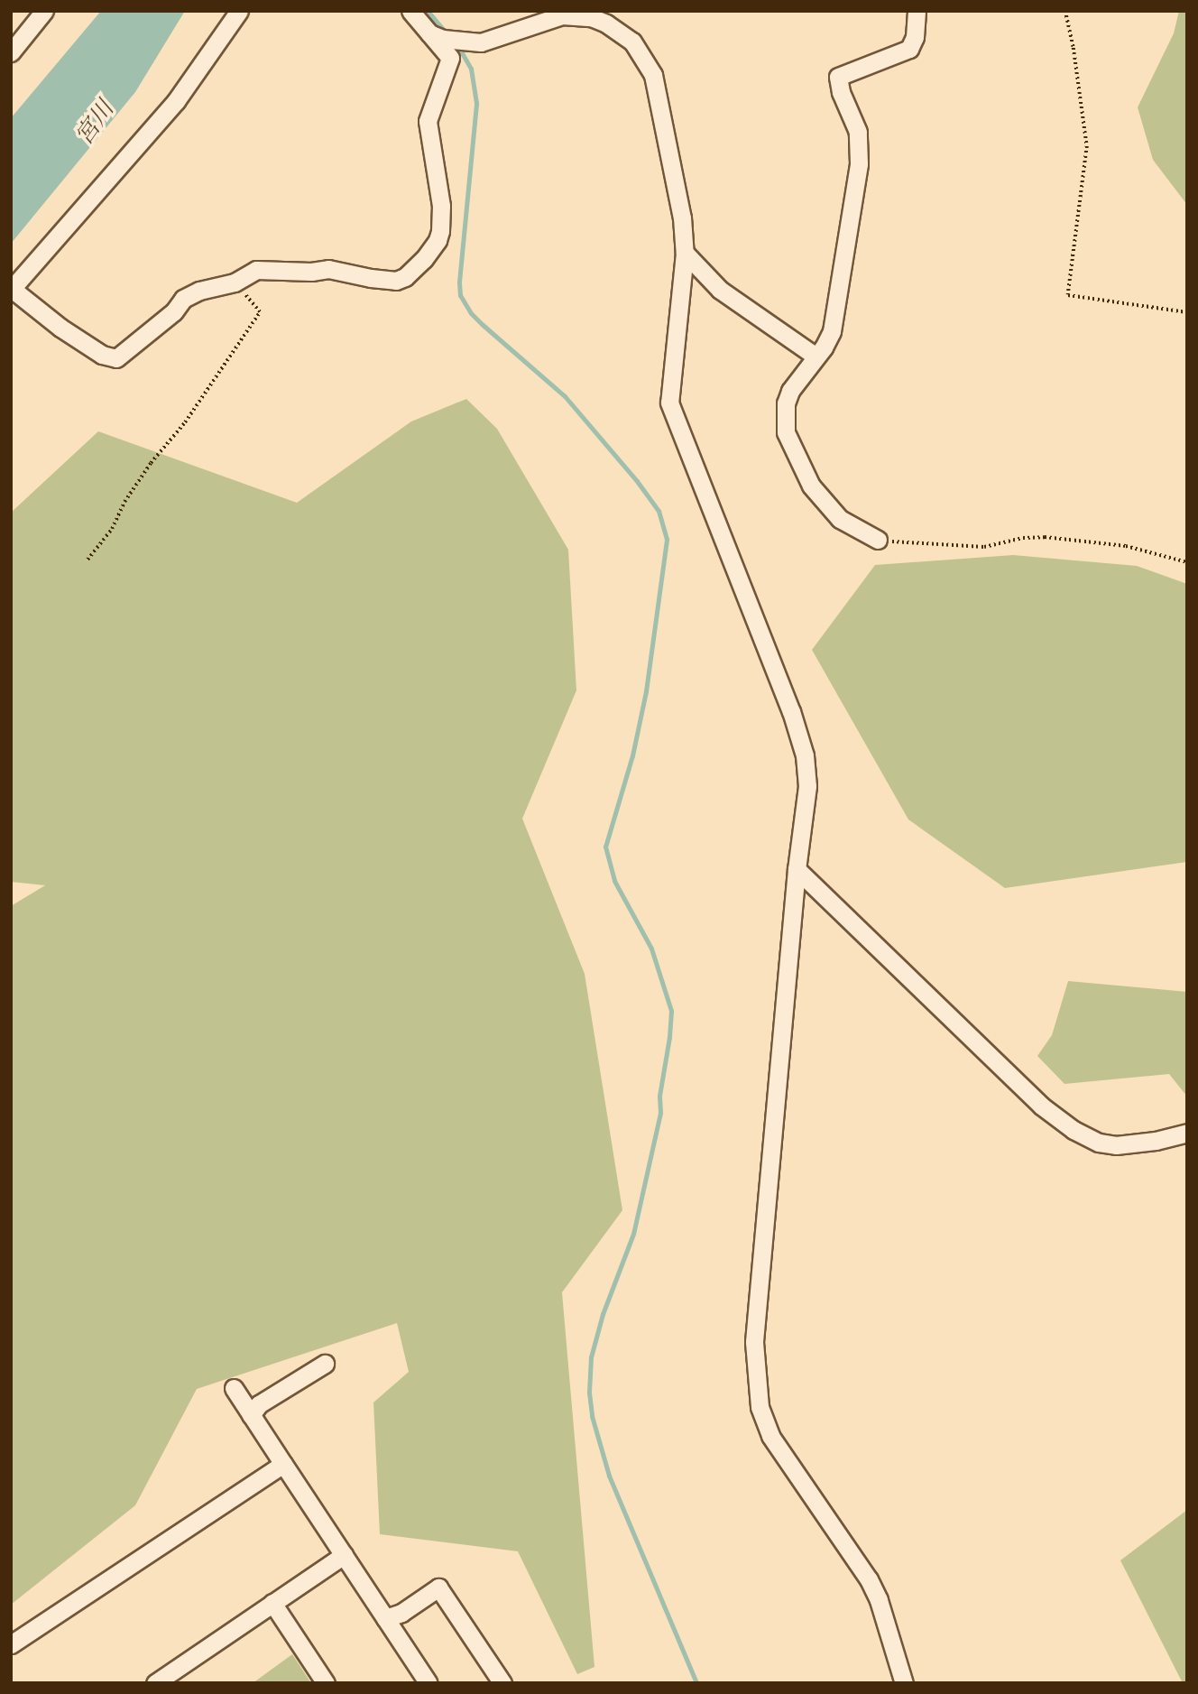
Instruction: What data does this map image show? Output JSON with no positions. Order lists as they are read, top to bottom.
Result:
{
  "water": ["宮川"]
}
